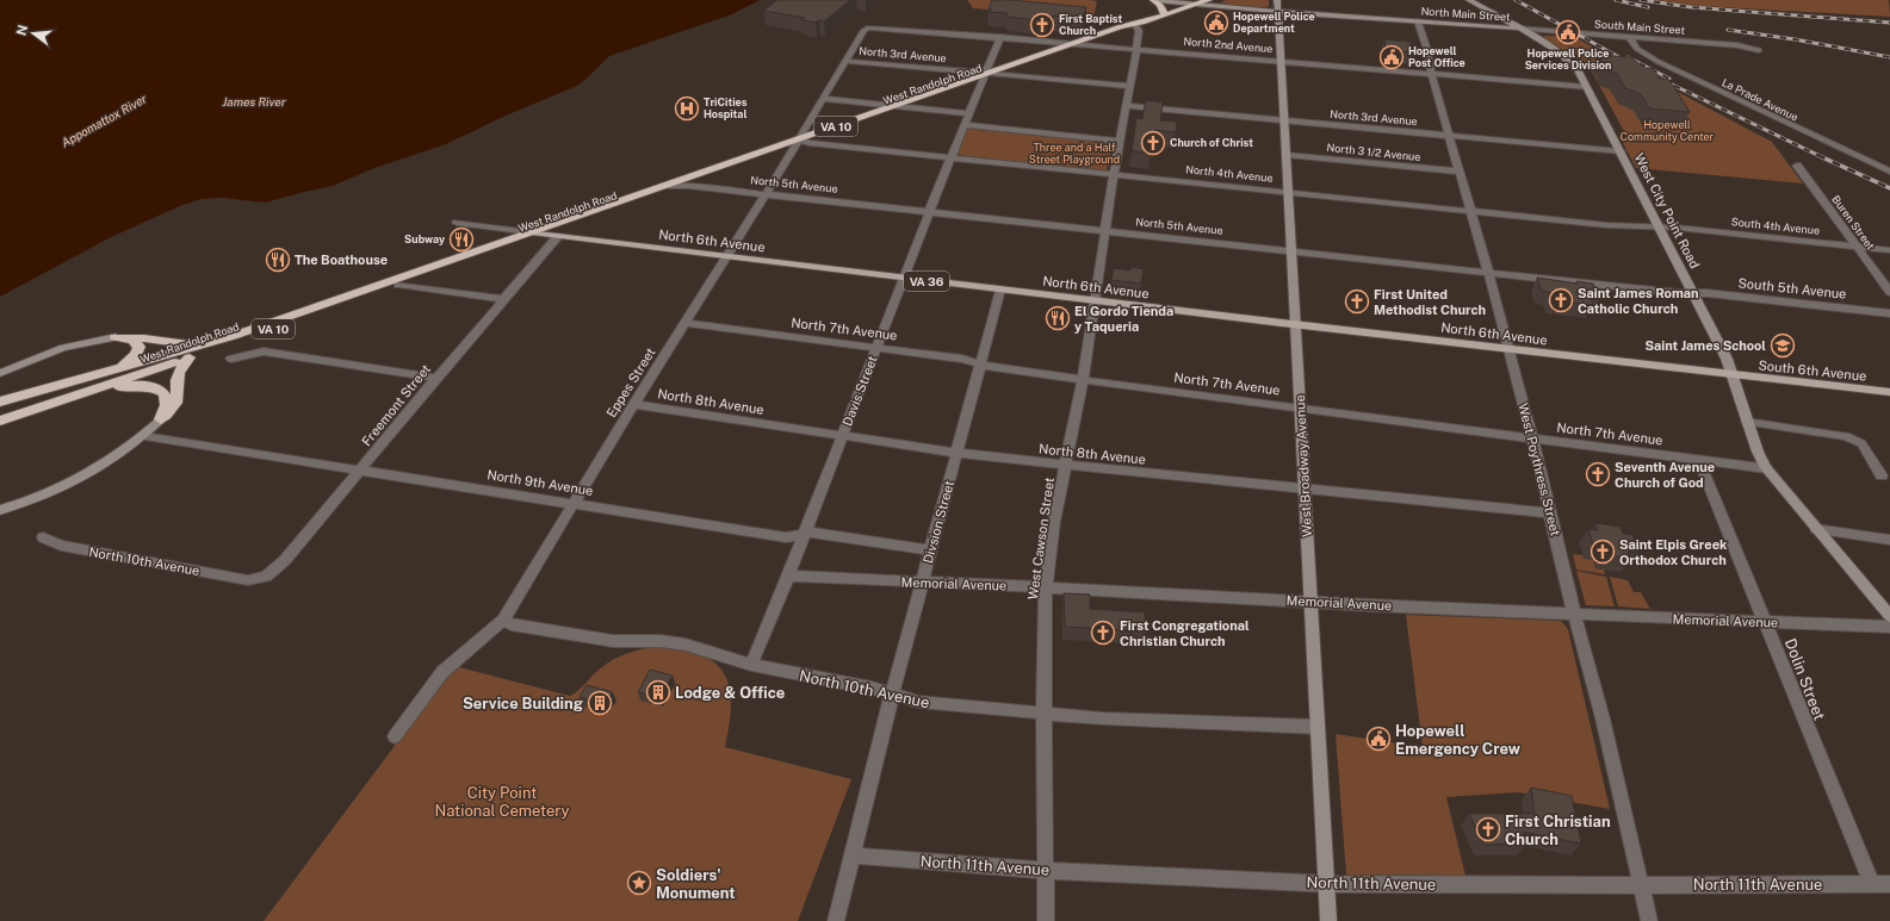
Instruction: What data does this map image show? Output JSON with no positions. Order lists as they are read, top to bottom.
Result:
{
  "streets": {
    "highway": ["West Randolph Road", "VA 10"],
    "main road": ["North 6th Avenue", "VA 36", "South 6th Avenue"],
    "street": [
      "North Main Street",
      "South Main Street",
      "North 2nd Avenue",
      "North 3rd Avenue",
      "La Prade Avenue",
      "North 3 1/2 Avenue",
      "North 4th Avenue",
      "North 5th Avenue",
      "West City Point Road",
      "Buren Street",
      "South 4th Avenue",
      "South 5th Avenue",
      "North 7th Avenue",
      "Eppes Street",
      "Davis Street",
      "North 8th Avenue",
      "Freemont Street",
      "West Broadway Avenue",
      "West Poythress Street",
      "North 9th Avenue",
      "Divsion Street",
      "West Cawson Street",
      "North 10th Avenue",
      "Memorial Avenue",
      "Dolin Street",
      "North 11th Avenue"
    ]
  },
  "crossings": [
    ["North Main Street", "South Main Street"],
    ["North Main Street", "West Randolph Road"],
    ["North Main Street", "VA 10"],
    ["North Main Street", "West City Point Road"],
    ["North Main Street", "West Broadway Avenue"],
    ["North Main Street", "West Poythress Street"],
    ["South Main Street", "La Prade Avenue"],
    ["South Main Street", "West City Point Road"],
    ["North 2nd Avenue", "West Randolph Road"],
    ["North 2nd Avenue", "West City Point Road"],
    ["North 2nd Avenue", "Eppes Street"],
    ["North 2nd Avenue", "Davis Street"],
    ["North 2nd Avenue", "West Broadway Avenue"],
    ["North 2nd Avenue", "West Poythress Street"],
    ["North 2nd Avenue", "West Cawson Street"],
    ["North 3rd Avenue", "West Randolph Road"],
    ["North 3rd Avenue", "West City Point Road"],
    ["North 3rd Avenue", "Eppes Street"],
    ["North 3rd Avenue", "Davis Street"],
    ["North 3rd Avenue", "West Broadway Avenue"],
    ["North 3rd Avenue", "West Poythress Street"],
    ["North 3rd Avenue", "West Cawson Street"],
    ["West Randolph Road", "VA 10"],
    ["West Randolph Road", "North 4th Avenue"],
    ["West Randolph Road", "North 5th Avenue"],
    ["West Randolph Road", "North 6th Avenue"],
    ["West Randolph Road", "Eppes Street"],
    ["West Randolph Road", "Davis Street"],
    ["West Randolph Road", "West Cawson Street"],
    ["North 3 1/2 Avenue", "West Broadway Avenue"],
    ["North 3 1/2 Avenue", "West Poythress Street"],
    ["North 4th Avenue", "West City Point Road"],
    ["North 4th Avenue", "South 4th Avenue"],
    ["North 4th Avenue", "Eppes Street"],
    ["North 4th Avenue", "Davis Street"],
    ["North 4th Avenue", "West Broadway Avenue"],
    ["North 4th Avenue", "West Poythress Street"],
    ["North 4th Avenue", "West Cawson Street"],
    ["North 5th Avenue", "West City Point Road"],
    ["North 5th Avenue", "South 5th Avenue"],
    ["North 5th Avenue", "Eppes Street"],
    ["North 5th Avenue", "Davis Street"],
    ["North 5th Avenue", "West Broadway Avenue"],
    ["North 5th Avenue", "West Poythress Street"],
    ["North 5th Avenue", "West Cawson Street"],
    ["West City Point Road", "South 4th Avenue"],
    ["West City Point Road", "North 6th Avenue"],
    ["West City Point Road", "South 5th Avenue"],
    ["West City Point Road", "North 7th Avenue"],
    ["West City Point Road", "South 6th Avenue"],
    ["Buren Street", "South 4th Avenue"],
    ["North 6th Avenue", "South 6th Avenue"],
    ["North 6th Avenue", "Eppes Street"],
    ["North 6th Avenue", "Davis Street"],
    ["North 6th Avenue", "Freemont Street"],
    ["North 6th Avenue", "West Broadway Avenue"],
    ["North 6th Avenue", "West Poythress Street"],
    ["North 6th Avenue", "Divsion Street"],
    ["North 6th Avenue", "West Cawson Street"],
    ["North 7th Avenue", "Eppes Street"],
    ["North 7th Avenue", "Davis Street"],
    ["North 7th Avenue", "West Broadway Avenue"],
    ["North 7th Avenue", "West Poythress Street"],
    ["North 7th Avenue", "Divsion Street"],
    ["North 7th Avenue", "West Cawson Street"],
    ["North 7th Avenue", "Dolin Street"],
    ["Eppes Street", "North 8th Avenue"],
    ["Eppes Street", "North 9th Avenue"],
    ["Eppes Street", "North 10th Avenue"],
    ["Davis Street", "North 8th Avenue"],
    ["Davis Street", "North 9th Avenue"],
    ["Davis Street", "North 10th Avenue"],
    ["Davis Street", "Memorial Avenue"],
    ["North 8th Avenue", "West Broadway Avenue"],
    ["North 8th Avenue", "West Poythress Street"],
    ["North 8th Avenue", "Divsion Street"],
    ["North 8th Avenue", "West Cawson Street"],
    ["Freemont Street", "North 9th Avenue"],
    ["Freemont Street", "North 10th Avenue"],
    ["West Broadway Avenue", "North 10th Avenue"],
    ["West Broadway Avenue", "Memorial Avenue"],
    ["West Broadway Avenue", "North 11th Avenue"],
    ["West Poythress Street", "Memorial Avenue"],
    ["West Poythress Street", "North 11th Avenue"],
    ["North 9th Avenue", "Divsion Street"],
    ["Divsion Street", "North 10th Avenue"],
    ["Divsion Street", "Memorial Avenue"],
    ["Divsion Street", "North 11th Avenue"],
    ["West Cawson Street", "North 10th Avenue"],
    ["West Cawson Street", "Memorial Avenue"],
    ["West Cawson Street", "North 11th Avenue"],
    ["Memorial Avenue", "Dolin Street"],
    ["Dolin Street", "North 11th Avenue"]
  ],
  "water": ["James River", "Appomattox River"],
  "parks": ["Hopewell Community Center", "Three and a Half Street Playground", "City Point National Cemetery"],
  "places": {
    "public building": [
      "Hopewell Police Department",
      "Hopewell Police Services Division",
      "Hopewell Post Office",
      "Hopewell Emergency Crew"
    ],
    "church": [
      "First Baptist Church",
      "Church of Christ",
      "Saint James Roman Catholic Church",
      "First United Methodist Church",
      "Seventh Avenue Church of God",
      "Saint Elpis Greek Orthodox Church",
      "First Congregational Christian Church",
      "First Christian Church"
    ],
    "hospital": ["TriCities Hospital"],
    "restaurant": ["Subway", "The Boathouse", "El Gordo Tienda y Taqueria"],
    "school or university": ["Saint James School"],
    "building": ["Lodge & Office", "Service Building"],
    "place": ["Soldiers' Monument"]
  },
  "north": "left"
}
